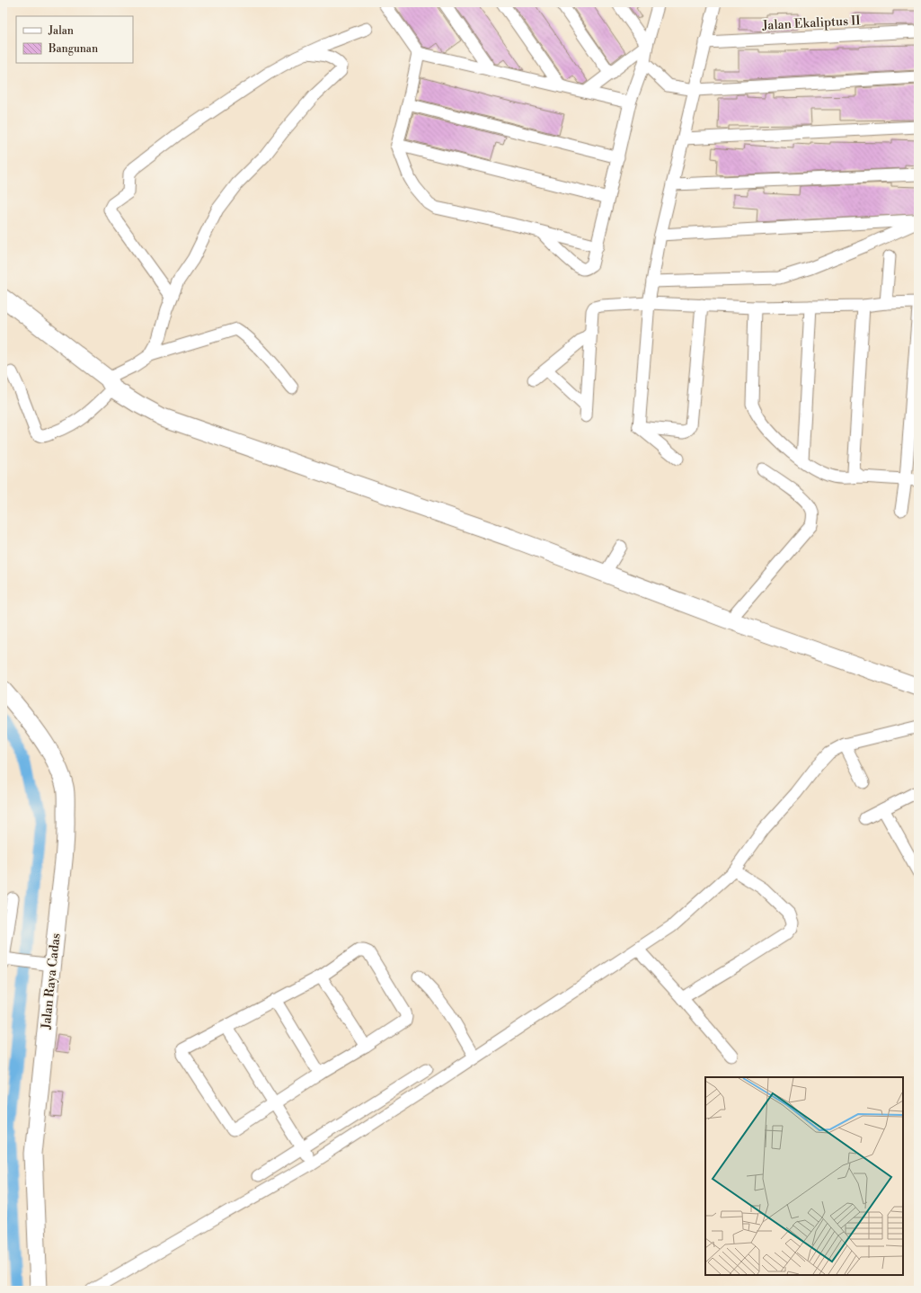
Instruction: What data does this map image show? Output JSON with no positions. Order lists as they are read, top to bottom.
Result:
{
  "streets": {
    "street": ["Jalan Ekaliptus II", "Jalan Raya Cadas"]
  },
  "legend": ["Jalan", "Bangunan"]
}
